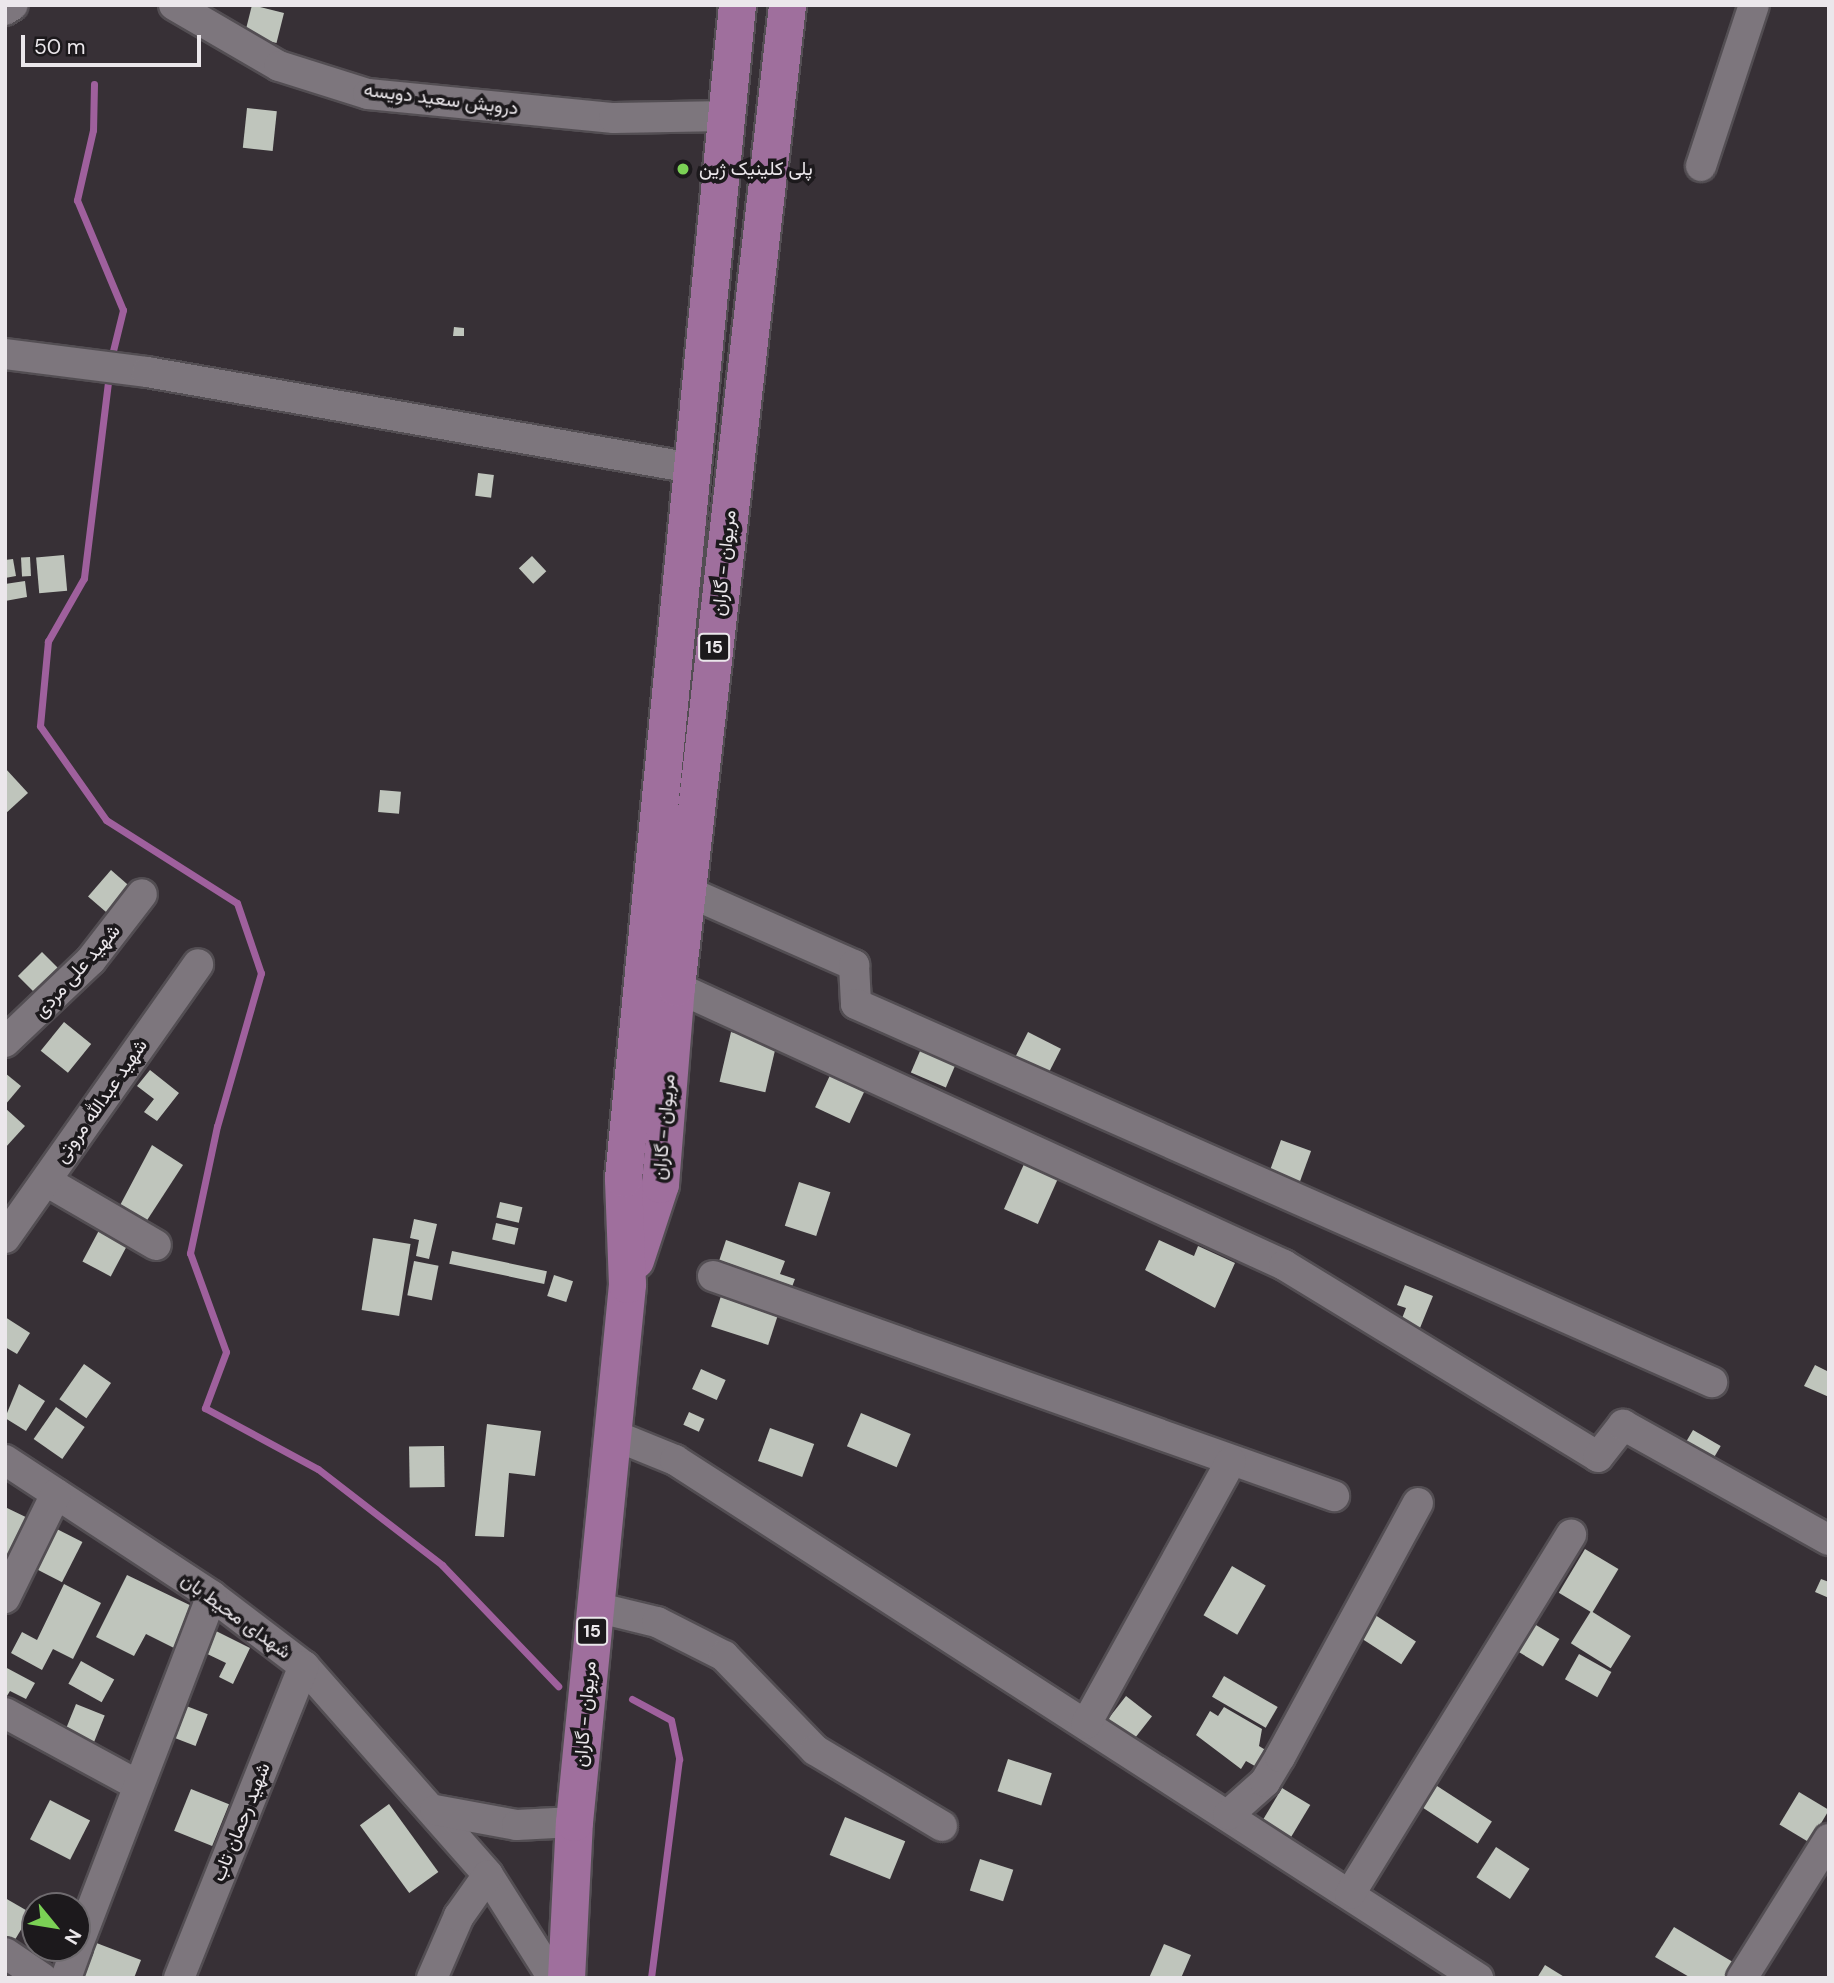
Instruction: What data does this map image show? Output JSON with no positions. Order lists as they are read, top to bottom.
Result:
{
  "streets": {
    "main road": ["مریوان - گاران", "15"],
    "street": [
      "درویش سعید دویسه",
      "شهید علی مردی",
      "شهید عبدالله مروتی",
      "شهدای محیط بان",
      "شهید رحمان تاب"
    ]
  },
  "crossings": [
    ["درویش سعید دویسه", "مریوان - گاران"],
    ["شهدای محیط بان", "شهید رحمان تاب"]
  ],
  "places": ["پلی کلینیک ژین"],
  "scale_bar": "50 m",
  "north": "bottom right"
}
